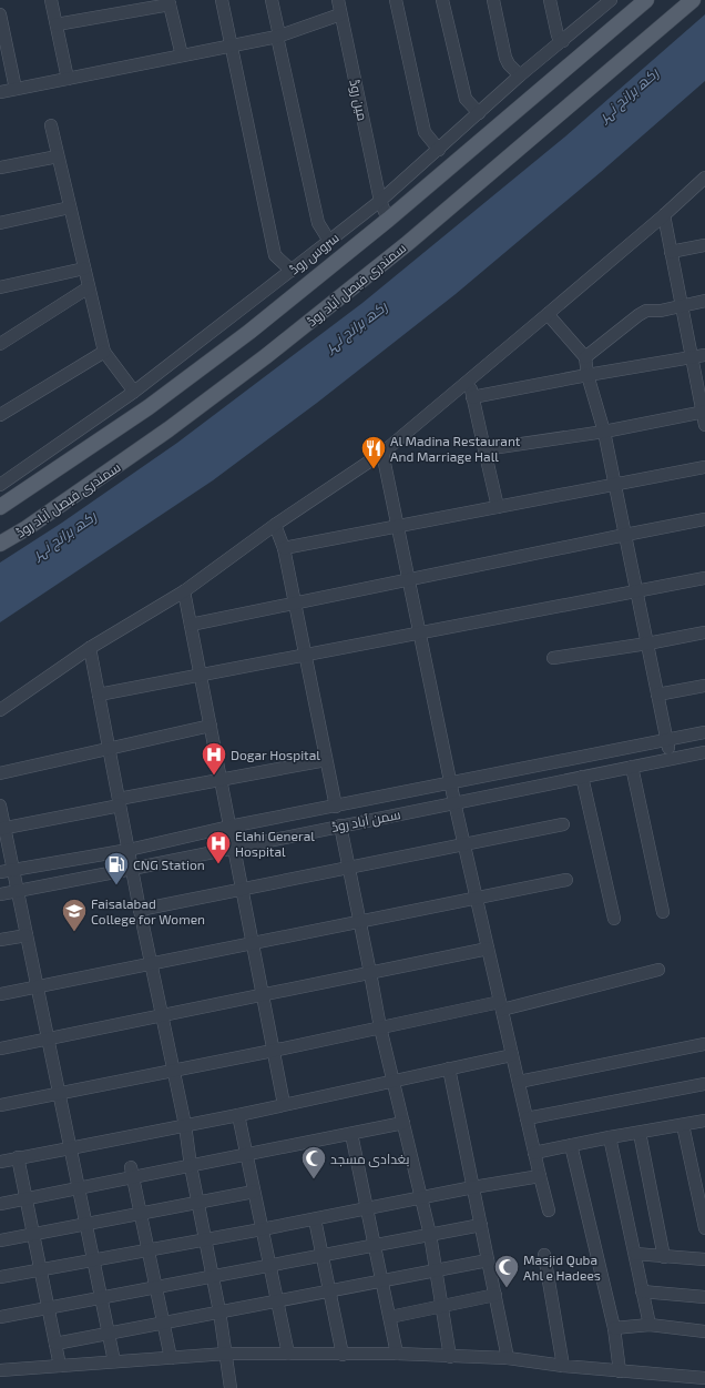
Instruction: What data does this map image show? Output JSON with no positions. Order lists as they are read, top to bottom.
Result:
{
  "streets": {
    "main road": ["سمندری فیصل آباد روڈ"],
    "street": ["مین روڈ", "سروس روڈ", "سمن آباد روڈ"]
  },
  "crossings": [
    ["مین روڈ", "سروس روڈ"]
  ],
  "water": ["رکھ برانچ نہر"],
  "places": {
    "restaurant": ["Al Madina Restaurant And Marriage Hall"],
    "hospital": ["Dogar Hospital", "Elahi General Hospital"],
    "fuel station": ["CNG Station"],
    "school or university": ["Faisalabad College for Women"],
    "mosque": ["بغدادی مسجد", "Masjid Quba Ahl e Hadees"]
  }
}
